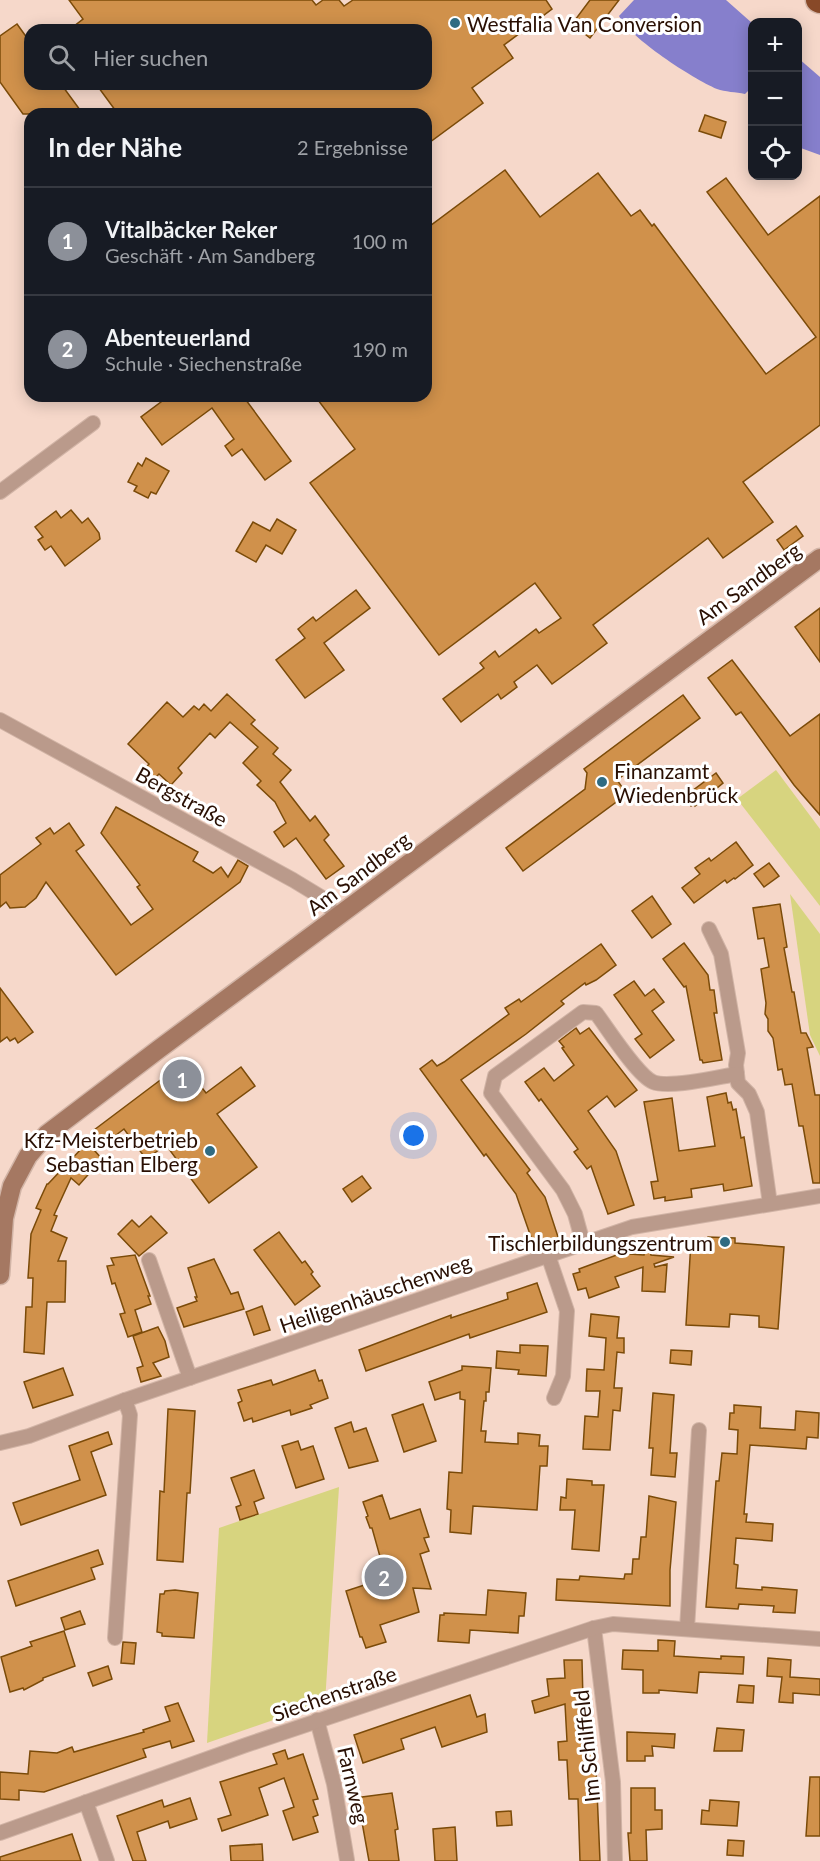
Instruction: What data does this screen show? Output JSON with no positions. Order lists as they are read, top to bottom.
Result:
{
  "streets": {
    "main road": ["Am Sandberg"],
    "street": [
      "Bergstraße",
      "Heiligenhäuschenweg",
      "Siechenstraße",
      "Im Schilffeld",
      "Farnweg"
    ]
  },
  "crossings": [
    ["Am Sandberg", "Bergstraße"],
    ["Siechenstraße", "Im Schilffeld"],
    ["Siechenstraße", "Farnweg"]
  ],
  "places": [
    "Westfalia Van Conversion",
    "Finanzamt Wiedenbrück",
    "Kfz-Meisterbetrieb Sebastian Elberg",
    "Tischlerbildungszentrum"
  ],
  "page": {
    "map_buttons": ["+", "−"],
    "search": "Hier suchen",
    "heading": ["In der Nähe", "2 Ergebnisse"],
    "list": [
      {
        "mark": "1",
        "name": "Vitalbäcker Reker",
        "note": "Geschäft · Am Sandberg",
        "value": "100 m"
      },
      {
        "mark": "2",
        "name": "Abenteuerland",
        "note": "Schule · Siechenstraße",
        "value": "190 m"
      }
    ],
    "pins": ["1", "2"]
  }
}
